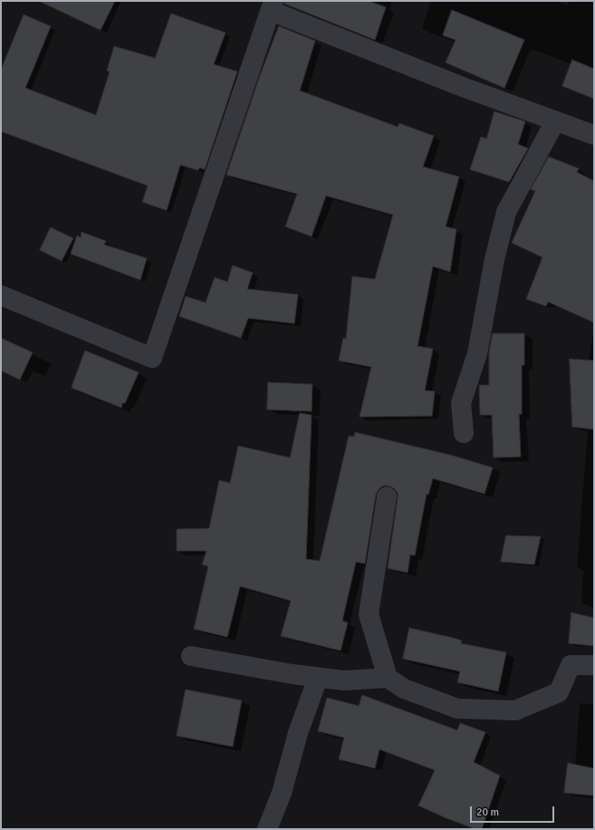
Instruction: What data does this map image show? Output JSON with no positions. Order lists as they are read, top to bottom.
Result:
{
  "scale_bar": "20 m"
}
